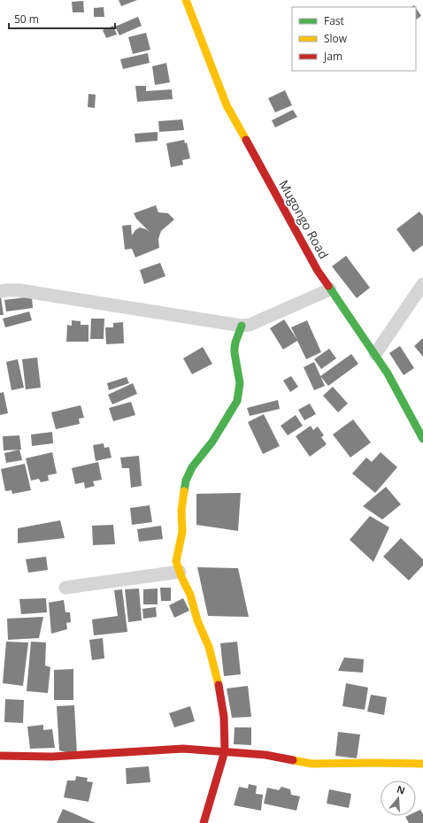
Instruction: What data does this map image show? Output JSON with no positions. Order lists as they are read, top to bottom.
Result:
{
  "streets": {
    "street": ["Mugongo Road"]
  },
  "legend": ["Fast", "Slow", "Jam"],
  "scale_bar": "50 m",
  "north": "top"
}
